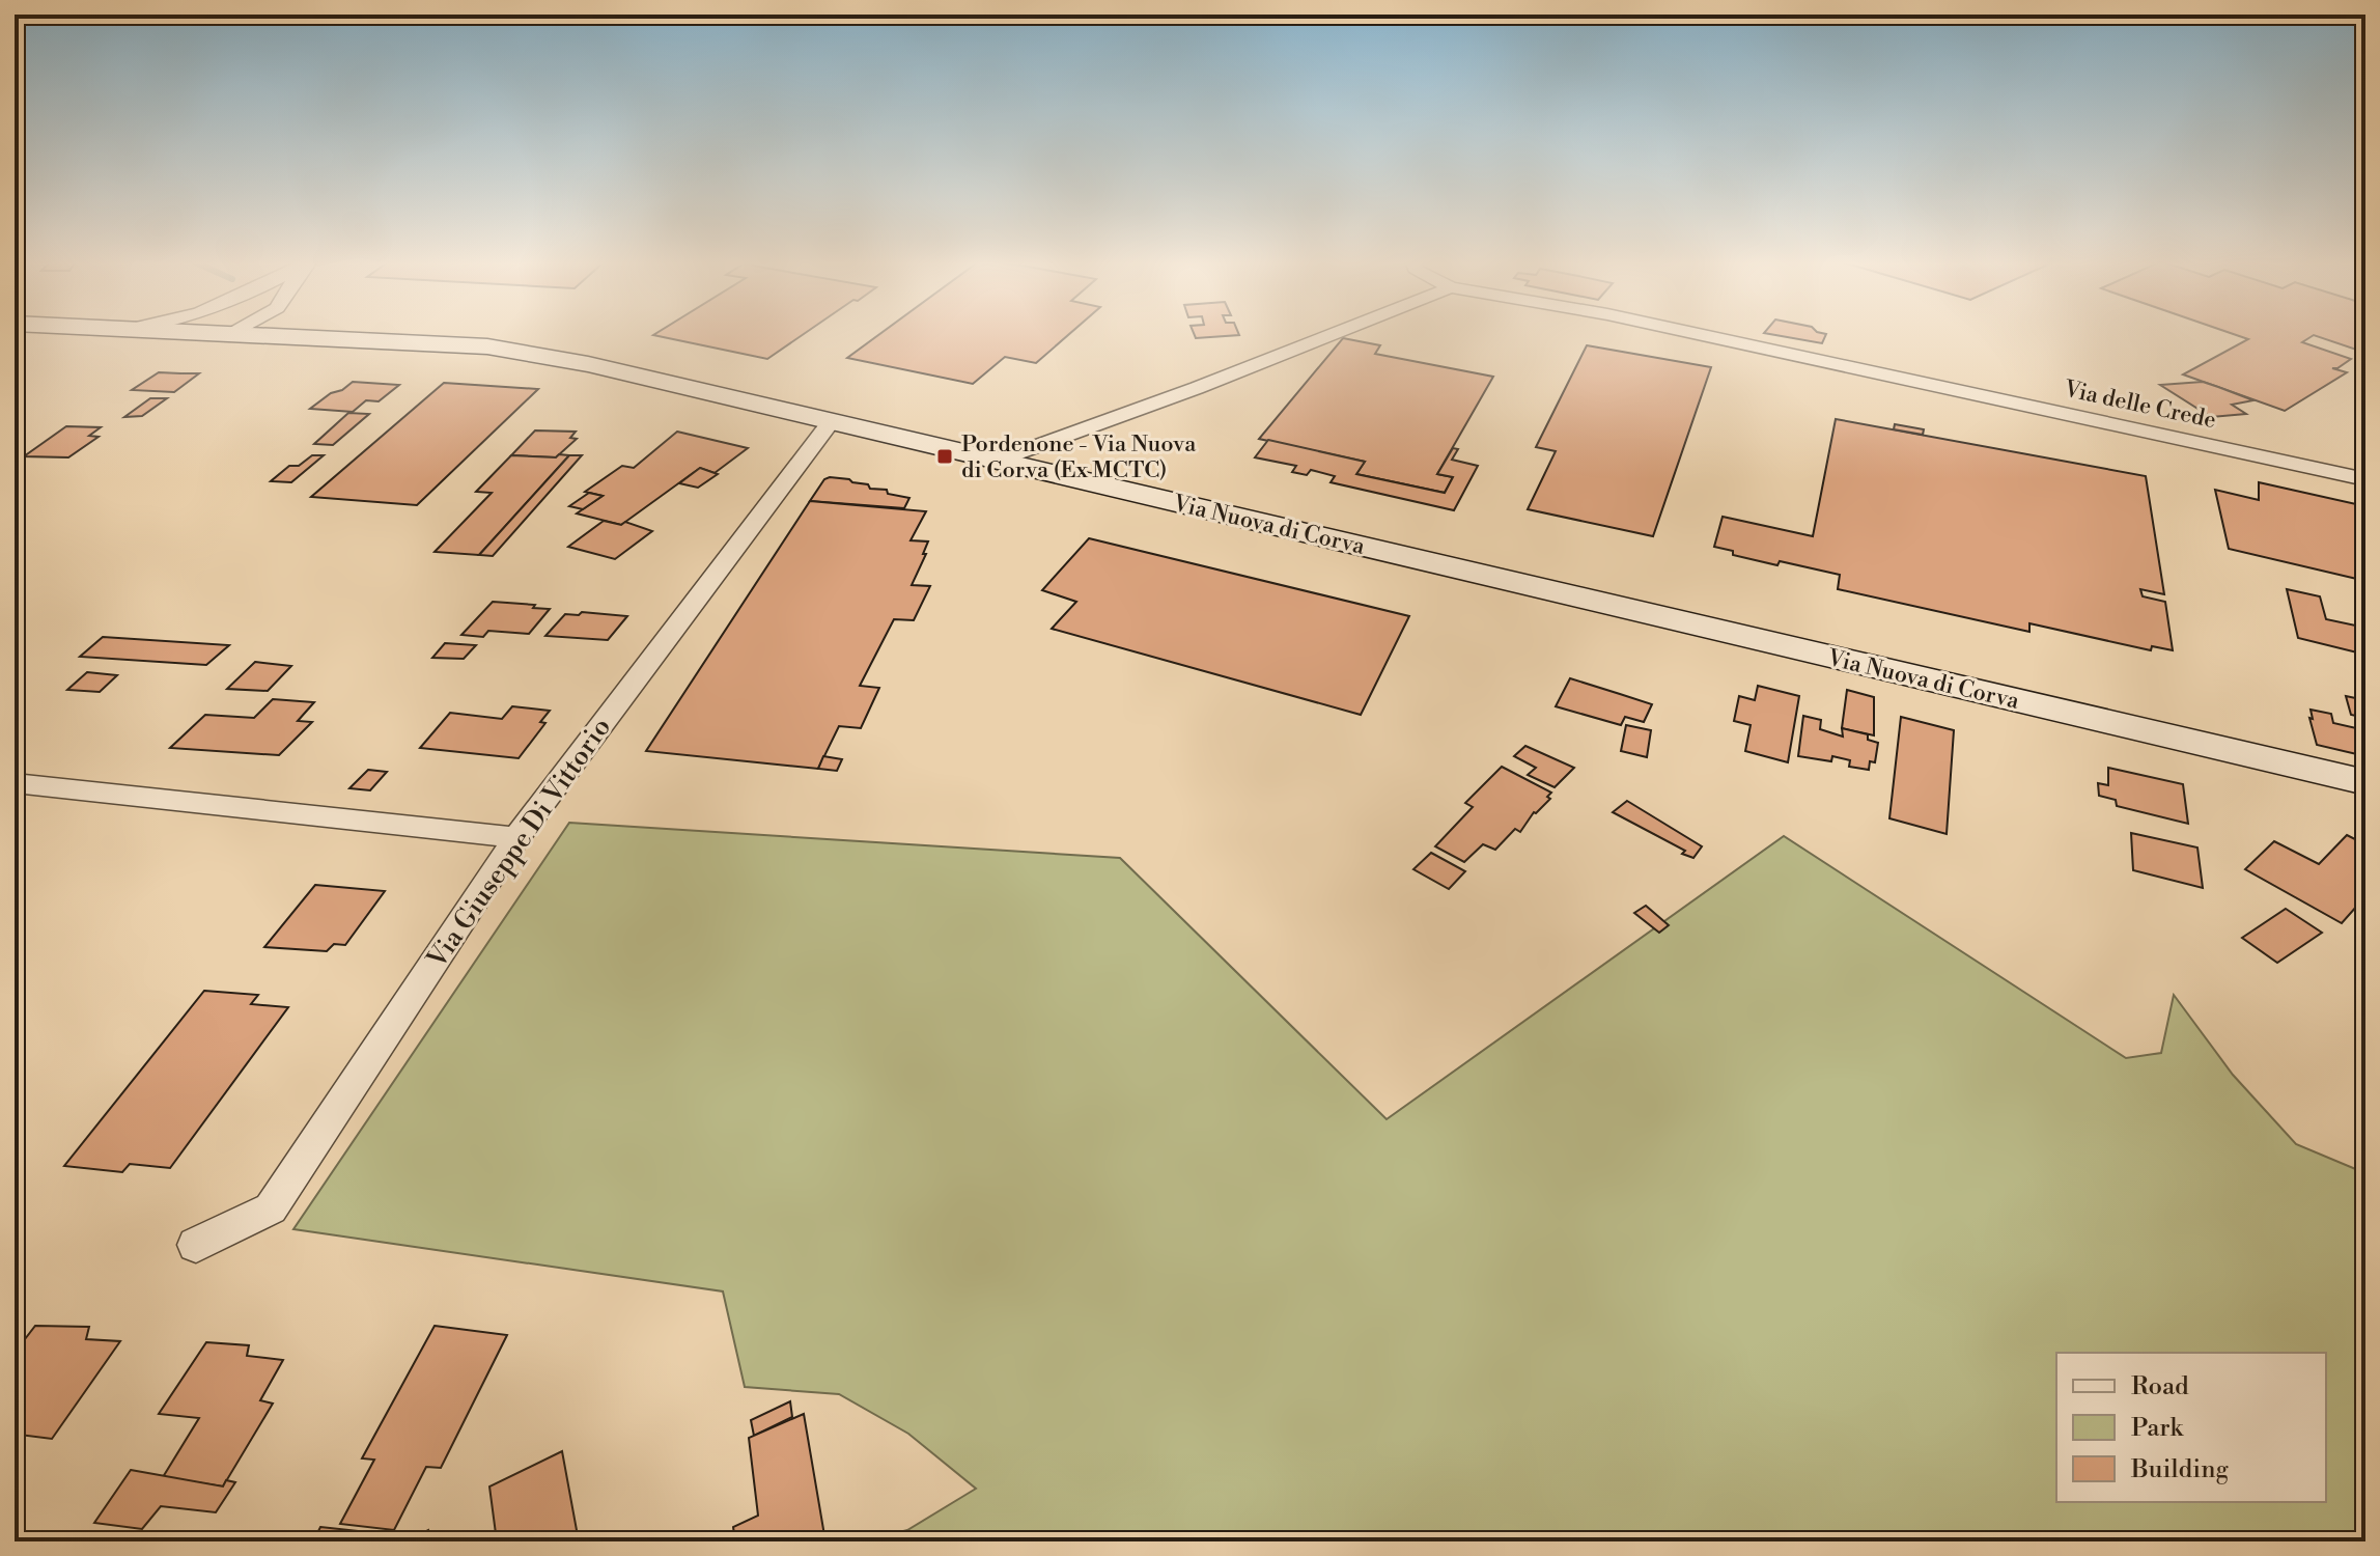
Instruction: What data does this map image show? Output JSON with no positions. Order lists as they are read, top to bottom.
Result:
{
  "streets": {
    "main road": ["Via Nuova di Corva"],
    "street": ["Via delle Crede", "Via Giuseppe Di Vittorio"]
  },
  "crossings": [
    ["Via Nuova di Corva", "Via Giuseppe Di Vittorio"]
  ],
  "places": {
    "transit": ["Pordenone - Via Nuova di Corva (Ex MCTC)"]
  },
  "legend": ["Road", "Park", "Building"]
}
